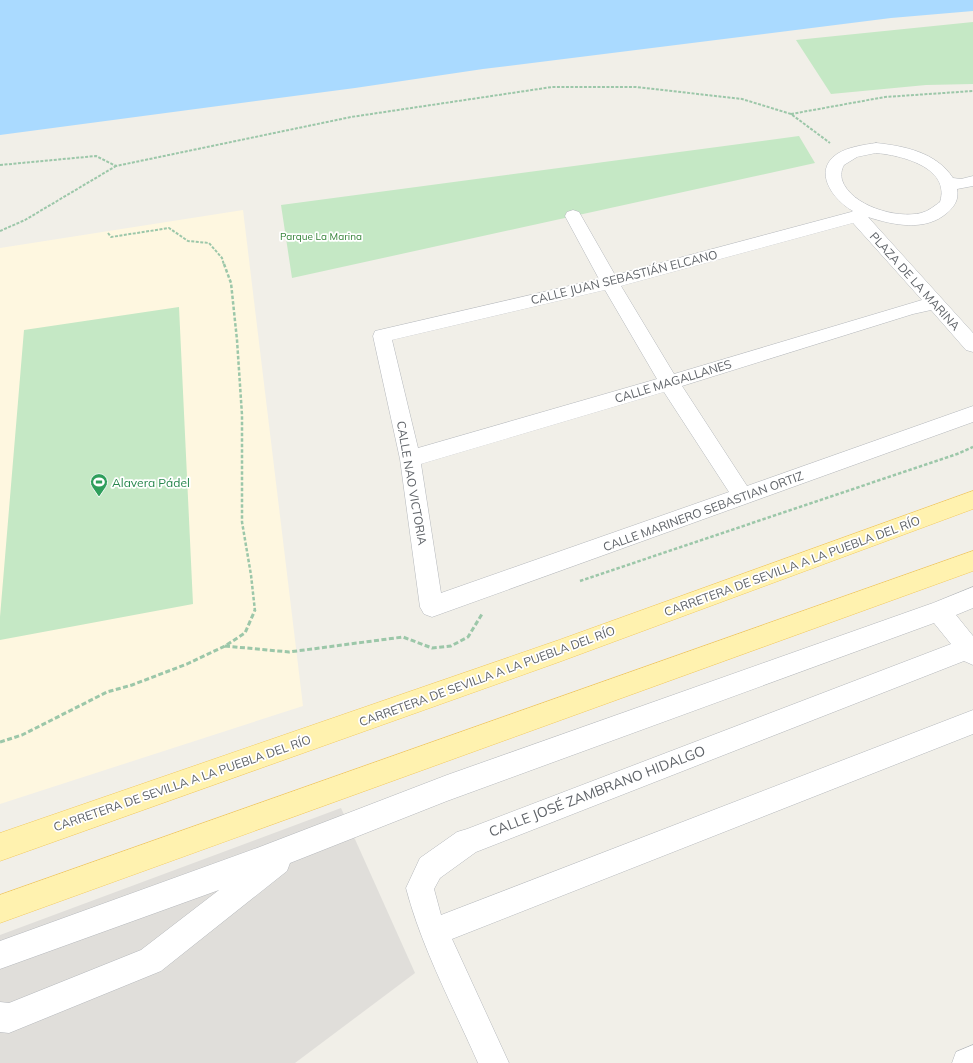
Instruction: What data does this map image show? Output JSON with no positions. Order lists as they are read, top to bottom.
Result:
{
  "streets": {
    "main road": ["CARRETERA DE SEVILLA A LA PUEBLA DEL RÍO"],
    "street": [
      "CALLE JUAN SEBASTIÁN ELCANO",
      "PLAZA DE LA MARINA",
      "CALLE MAGALLANES",
      "CALLE NAO VICTORIA",
      "CALLE MARINERO SEBASTIAN ORTIZ",
      "CALLE JOSÉ ZAMBRANO HIDALGO"
    ]
  },
  "crossings": [
    ["CALLE JUAN SEBASTIÁN ELCANO", "PLAZA DE LA MARINA"],
    ["CALLE JUAN SEBASTIÁN ELCANO", "CALLE NAO VICTORIA"],
    ["PLAZA DE LA MARINA", "CALLE MAGALLANES"],
    ["CALLE MAGALLANES", "CALLE NAO VICTORIA"],
    ["CALLE NAO VICTORIA", "CALLE MARINERO SEBASTIAN ORTIZ"]
  ],
  "parks": ["Parque La Marina"],
  "places": {
    "sports": ["Alavera Pádel"]
  }
}
